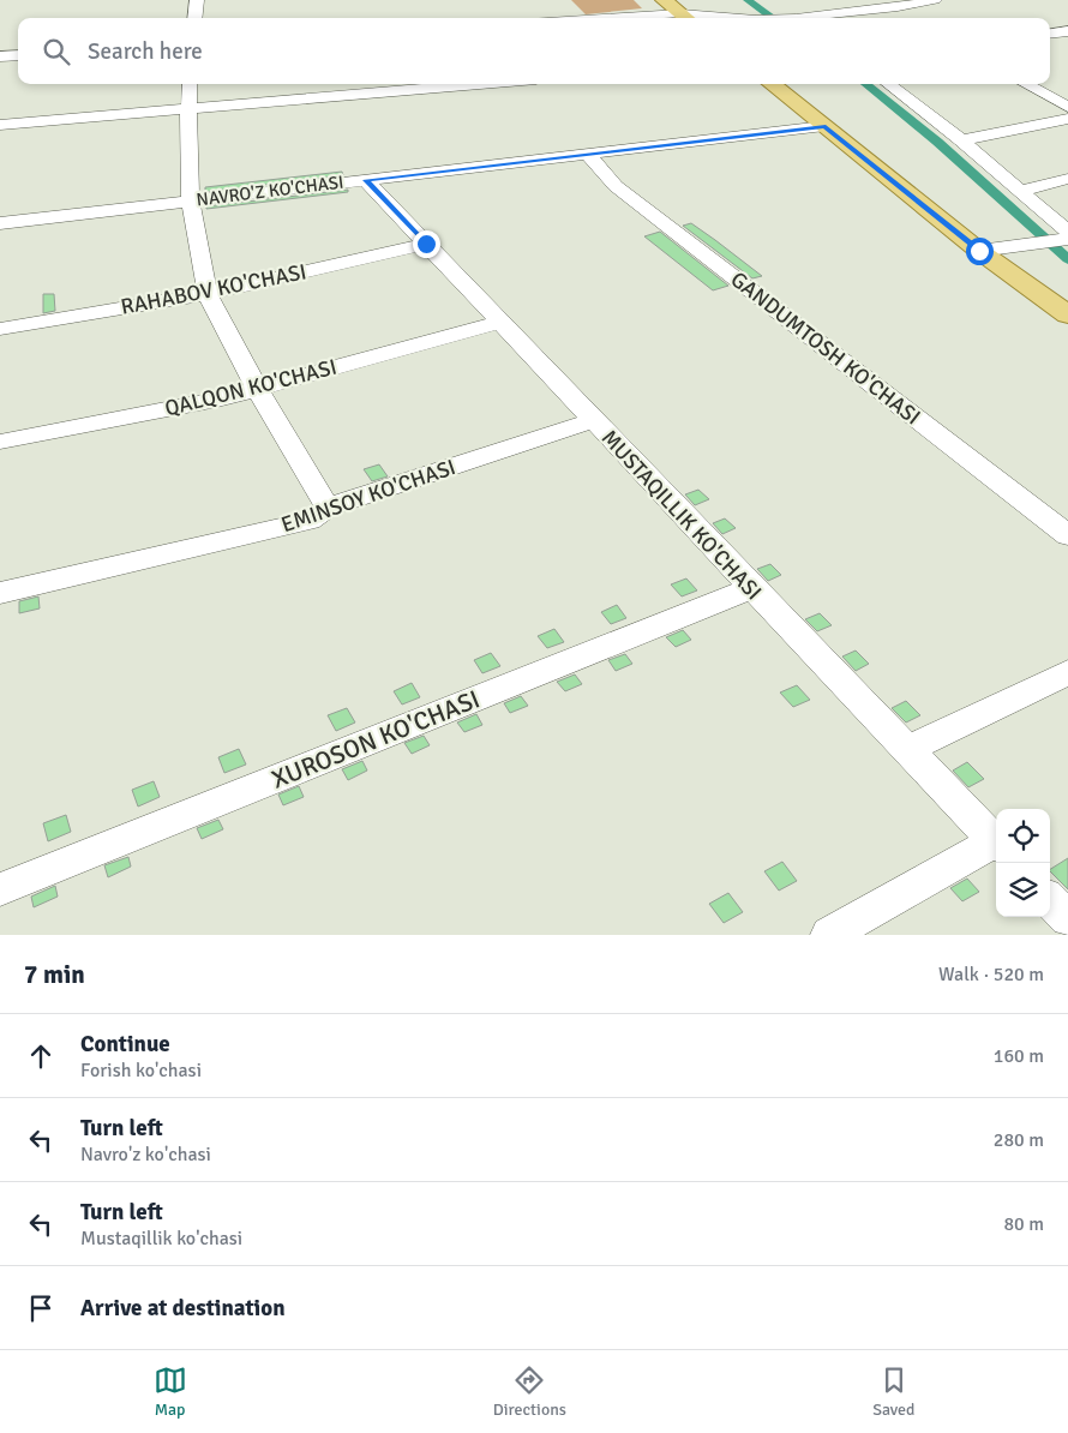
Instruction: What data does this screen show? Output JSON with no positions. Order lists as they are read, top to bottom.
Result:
{
  "streets": {
    "street": [
      "NAVRO'Z KO'CHASI",
      "RAHABOV KO'CHASI",
      "GANDUMTOSH KO'CHASI",
      "QALQON KO'CHASI",
      "EMINSOY KO'CHASI",
      "MUSTAQILLIK KO'CHASI",
      "XUROSON KO'CHASI"
    ]
  },
  "crossings": [
    ["NAVRO'Z KO'CHASI", "GANDUMTOSH KO'CHASI"],
    ["NAVRO'Z KO'CHASI", "MUSTAQILLIK KO'CHASI"],
    ["RAHABOV KO'CHASI", "MUSTAQILLIK KO'CHASI"],
    ["QALQON KO'CHASI", "MUSTAQILLIK KO'CHASI"],
    ["EMINSOY KO'CHASI", "MUSTAQILLIK KO'CHASI"],
    ["MUSTAQILLIK KO'CHASI", "XUROSON KO'CHASI"]
  ],
  "page": {
    "search": "Search here",
    "heading": ["7 min", "Walk · 520 m"],
    "list": [
      ["Continue", "Forish ko'chasi", "160 m"],
      ["Turn left", "Navro'z ko'chasi", "280 m"],
      ["Turn left", "Mustaqillik ko'chasi", "80 m"],
      "Arrive at destination"
    ],
    "nav": ["Map", "Directions", "Saved"]
  }
}
